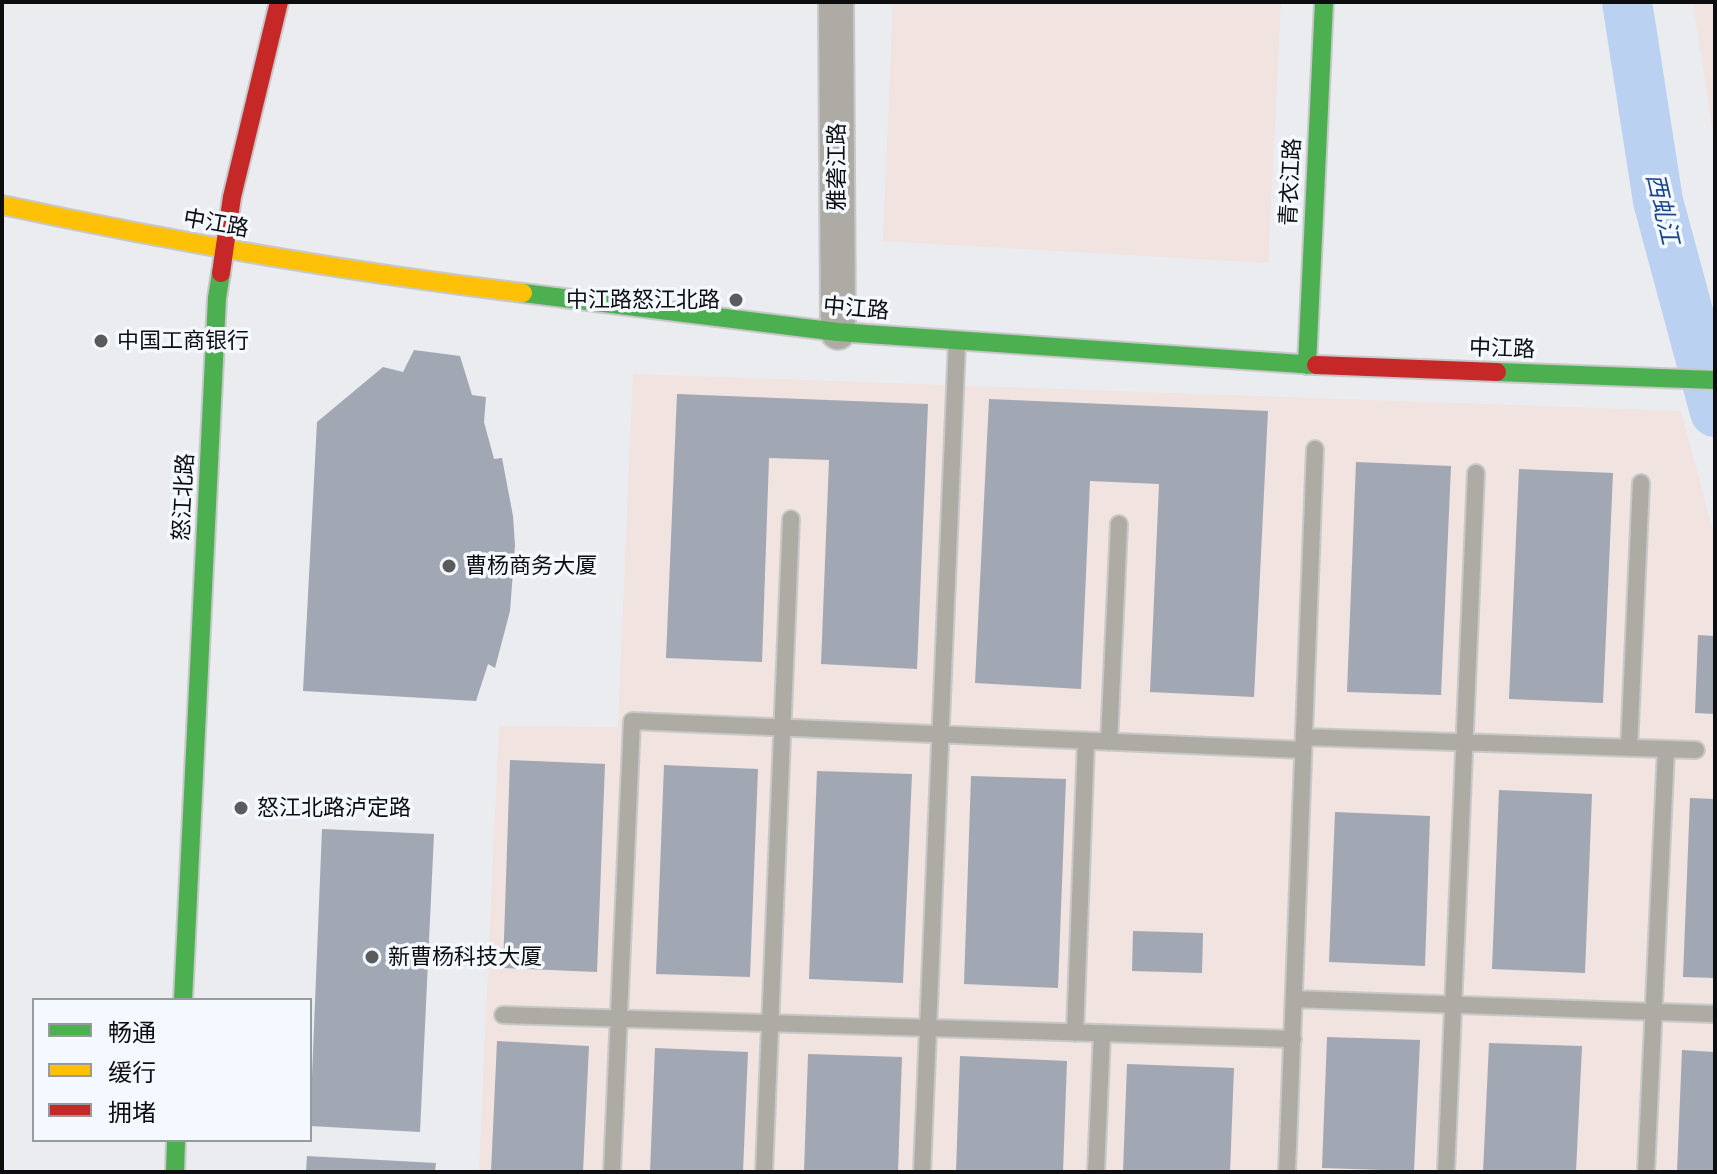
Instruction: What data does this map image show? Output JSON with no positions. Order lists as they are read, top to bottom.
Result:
{
  "streets": {
    "street": [
      "雅砻江路",
      "青衣江路",
      "中江路",
      "怒江北路"
    ]
  },
  "crossings": [
    ["雅砻江路", "中江路"],
    ["青衣江路", "中江路"],
    ["中江路", "怒江北路"]
  ],
  "water": ["西虬江"],
  "places": [
    "中江路怒江北路",
    "中国工商银行",
    "曹杨商务大厦",
    "怒江北路泸定路",
    "新曹杨科技大厦"
  ],
  "legend": ["畅通", "缓行", "拥堵"]
}
